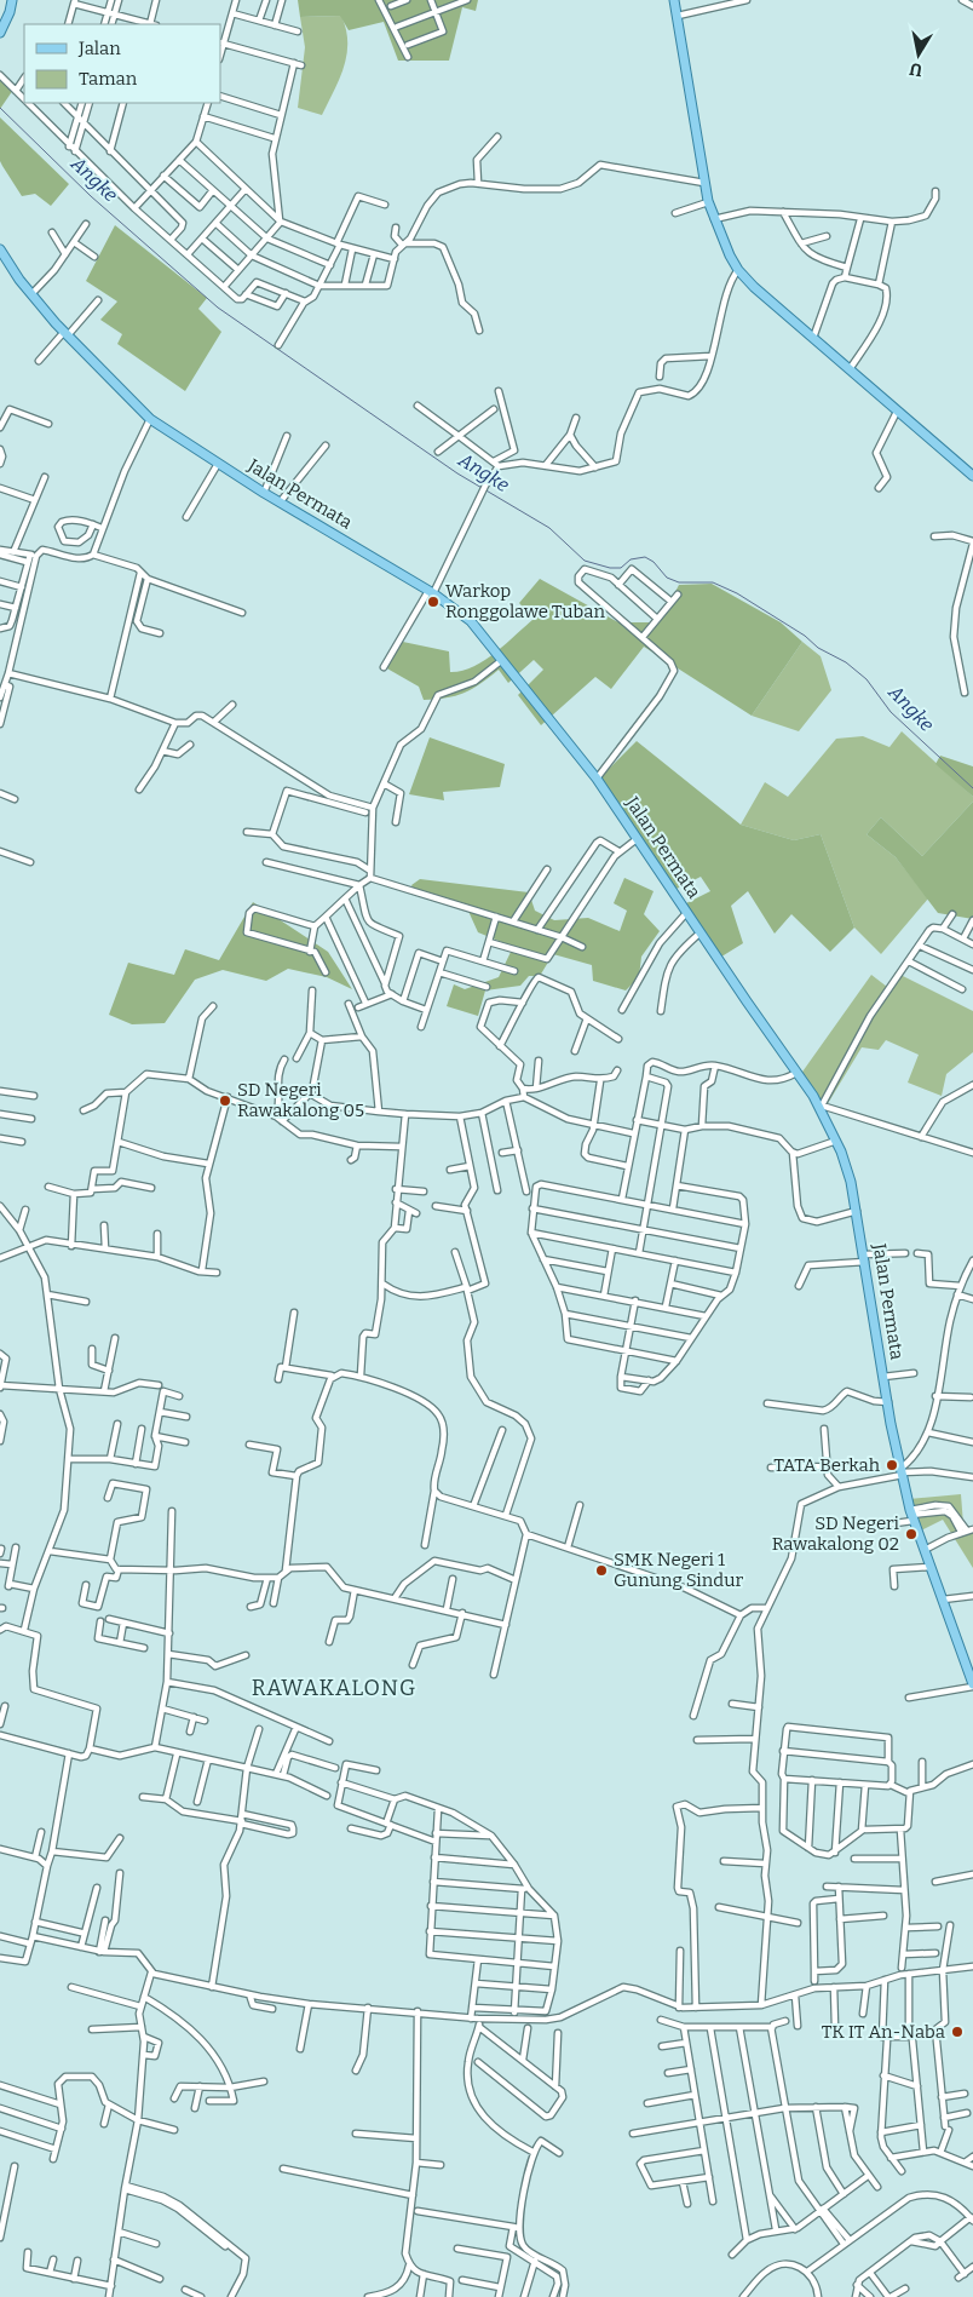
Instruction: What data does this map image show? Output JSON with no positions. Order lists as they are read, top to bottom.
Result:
{
  "streets": {
    "main road": ["Jalan Permata"]
  },
  "districts": ["RAWAKALONG"],
  "water": ["Angke"],
  "places": [
    "Warkop Ronggolawe Tuban",
    "SD Negeri Rawakalong 05",
    "TATA Berkah",
    "SD Negeri Rawakalong 02",
    "SMK Negeri 1 Gunung Sindur",
    "TK IT An-Naba"
  ],
  "legend": ["Jalan", "Taman"],
  "north": "bottom"
}
